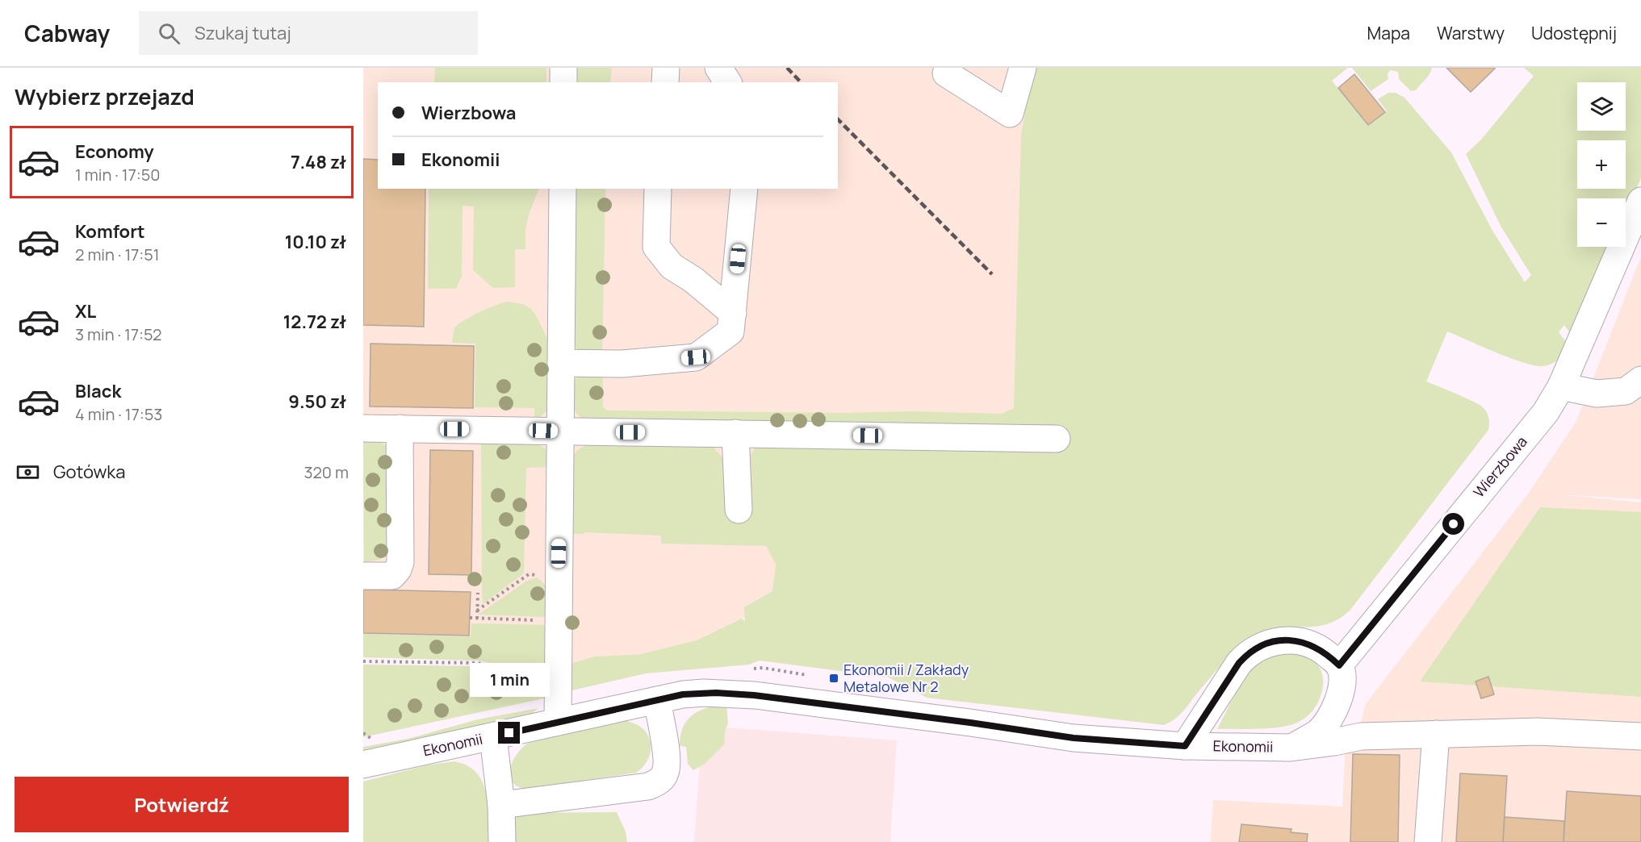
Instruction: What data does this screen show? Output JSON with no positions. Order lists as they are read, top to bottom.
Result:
{
  "streets": {
    "street": ["Wierzbowa", "Ekonomii"]
  },
  "places": {
    "transit": ["Ekonomii / Zakłady Metalowe Nr 2"]
  },
  "page": {
    "header": "Cabway",
    "search": "Szukaj tutaj",
    "nav": ["Mapa", "Warstwy", "Udostępnij"],
    "heading": "Wybierz przejazd",
    "map_buttons": ["+", "−"],
    "banner": ["Wierzbowa", "Ekonomii"],
    "list": [
      {
        "name": "Economy",
        "note": "1 min · 17:50",
        "value": "7.48 zł"
      },
      {
        "name": "Komfort",
        "note": "2 min · 17:51",
        "value": "10.10 zł"
      },
      {
        "name": "XL",
        "note": "3 min · 17:52",
        "value": "12.72 zł"
      },
      {
        "name": "Black",
        "note": "4 min · 17:53",
        "value": "9.50 zł"
      }
    ],
    "pay": ["Gotówka", "320 m"],
    "bubble": "1 min",
    "buttons": "Potwierdź"
  }
}
